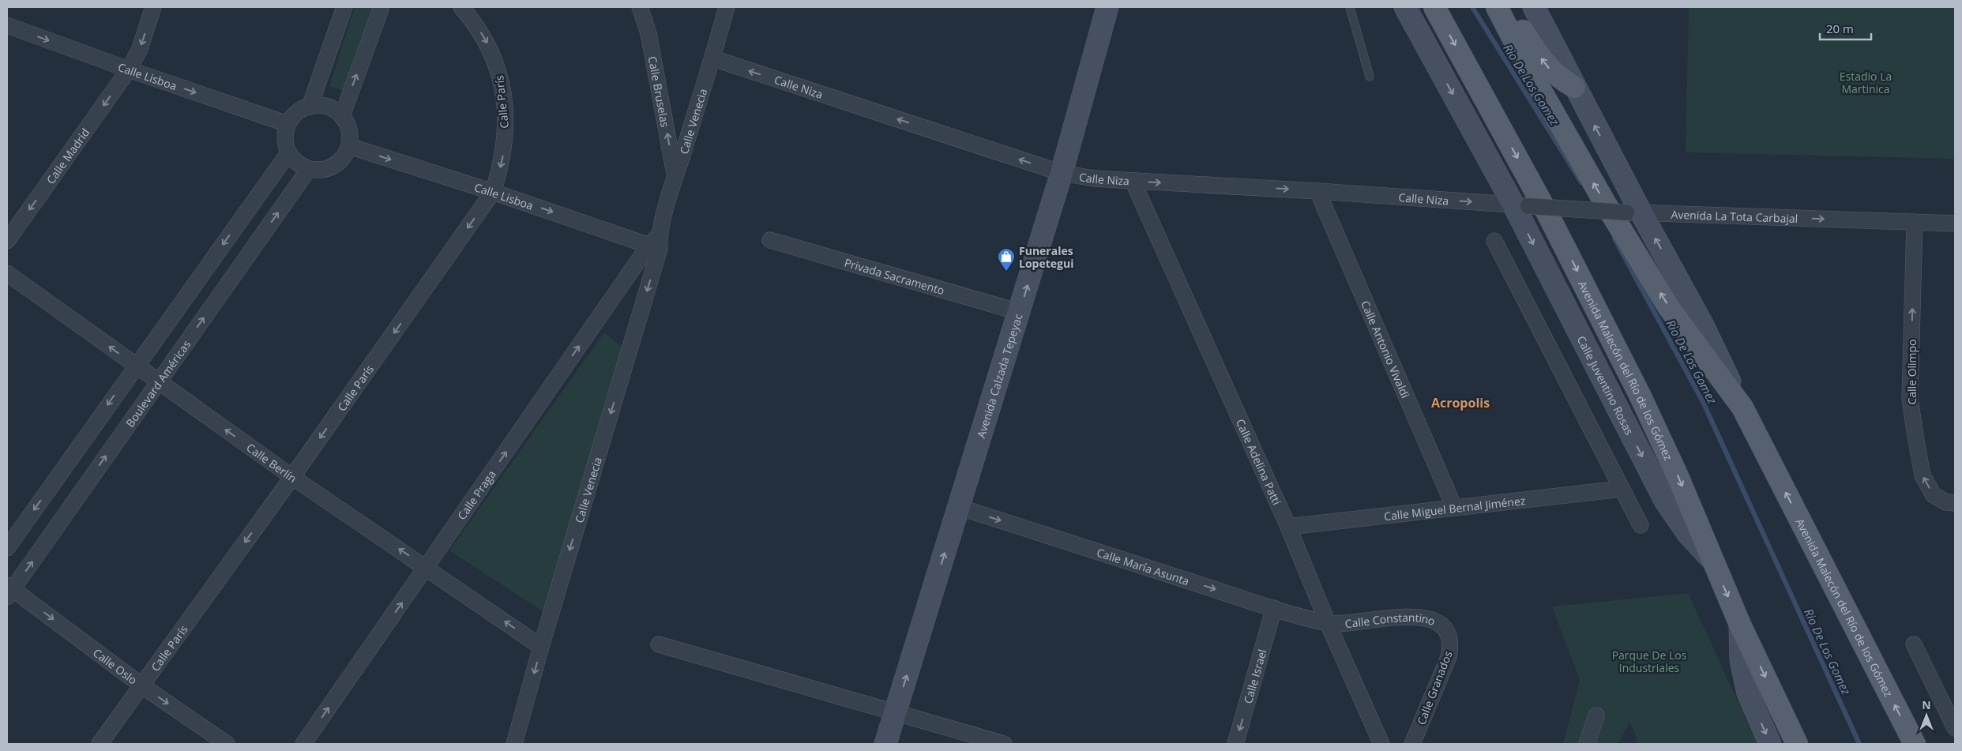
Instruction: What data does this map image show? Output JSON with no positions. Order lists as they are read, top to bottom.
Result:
{
  "streets": {
    "main road": ["Avenida Malecón del Río de los Gómez"],
    "street": [
      "Calle Lisboa",
      "Calle Niza",
      "Calle Bruselas",
      "Calle París",
      "Calle Venecia",
      "Calle Madrid",
      "Avenida La Tota Carbajal",
      "Privada Sacramento",
      "Calle Antonio Vivaldi",
      "Calle Olimpo",
      "Avenida Calzada Tepeyac",
      "Boulevard Américas",
      "Calle Juventino Rosas",
      "Calle Adelina Patti",
      "Calle Berlín",
      "Calle Praga",
      "Calle Miguel Bernal Jiménez",
      "Calle María Asunta",
      "Calle Constantino",
      "Calle Oslo",
      "Calle Israel",
      "Calle Granados"
    ]
  },
  "crossings": [
    ["Calle Lisboa", "Calle París"],
    ["Calle Lisboa", "Calle Venecia"],
    ["Calle Lisboa", "Calle Madrid"],
    ["Calle Lisboa", "Boulevard Américas"],
    ["Calle Lisboa", "Calle Praga"],
    ["Calle Niza", "Calle Venecia"],
    ["Calle Niza", "Avenida La Tota Carbajal"],
    ["Calle Niza", "Calle Antonio Vivaldi"],
    ["Calle Niza", "Avenida Calzada Tepeyac"],
    ["Calle Niza", "Calle Juventino Rosas"],
    ["Calle Niza", "Calle Adelina Patti"],
    ["Calle Bruselas", "Calle Venecia"],
    ["Calle París", "Calle Berlín"],
    ["Calle París", "Calle Oslo"],
    ["Calle Venecia", "Calle Berlín"],
    ["Calle Venecia", "Calle Praga"],
    ["Avenida La Tota Carbajal", "Avenida Malecón del Río de los Gómez"],
    ["Avenida La Tota Carbajal", "Calle Olimpo"],
    ["Avenida La Tota Carbajal", "Calle Juventino Rosas"],
    ["Privada Sacramento", "Avenida Calzada Tepeyac"],
    ["Calle Antonio Vivaldi", "Calle Miguel Bernal Jiménez"],
    ["Avenida Malecón del Río de los Gómez", "Calle Juventino Rosas"],
    ["Avenida Calzada Tepeyac", "Calle María Asunta"],
    ["Boulevard Américas", "Calle Berlín"],
    ["Boulevard Américas", "Calle Oslo"],
    ["Calle Adelina Patti", "Calle Miguel Bernal Jiménez"],
    ["Calle Adelina Patti", "Calle María Asunta"],
    ["Calle Adelina Patti", "Calle Constantino"],
    ["Calle Berlín", "Calle Praga"],
    ["Calle María Asunta", "Calle Constantino"],
    ["Calle María Asunta", "Calle Israel"],
    ["Calle Constantino", "Calle Granados"]
  ],
  "one_way": [
    "Calle Lisboa",
    "Calle Bruselas",
    "Calle París",
    "Calle Venecia",
    "Calle Madrid",
    "Avenida La Tota Carbajal",
    "Calle Olimpo",
    "Avenida Calzada Tepeyac",
    "Calle Berlín",
    "Calle Praga",
    "Calle María Asunta",
    "Calle Oslo",
    "Calle Israel"
  ],
  "districts": ["Acropolis"],
  "water": ["Rio De Los Gomez"],
  "parks": ["Estadio La Martinica", "Parque De Los Industriales"],
  "places": {
    "shop": ["Funerales Lopetegui"]
  },
  "scale_bar": "20 m",
  "north": "top"
}
